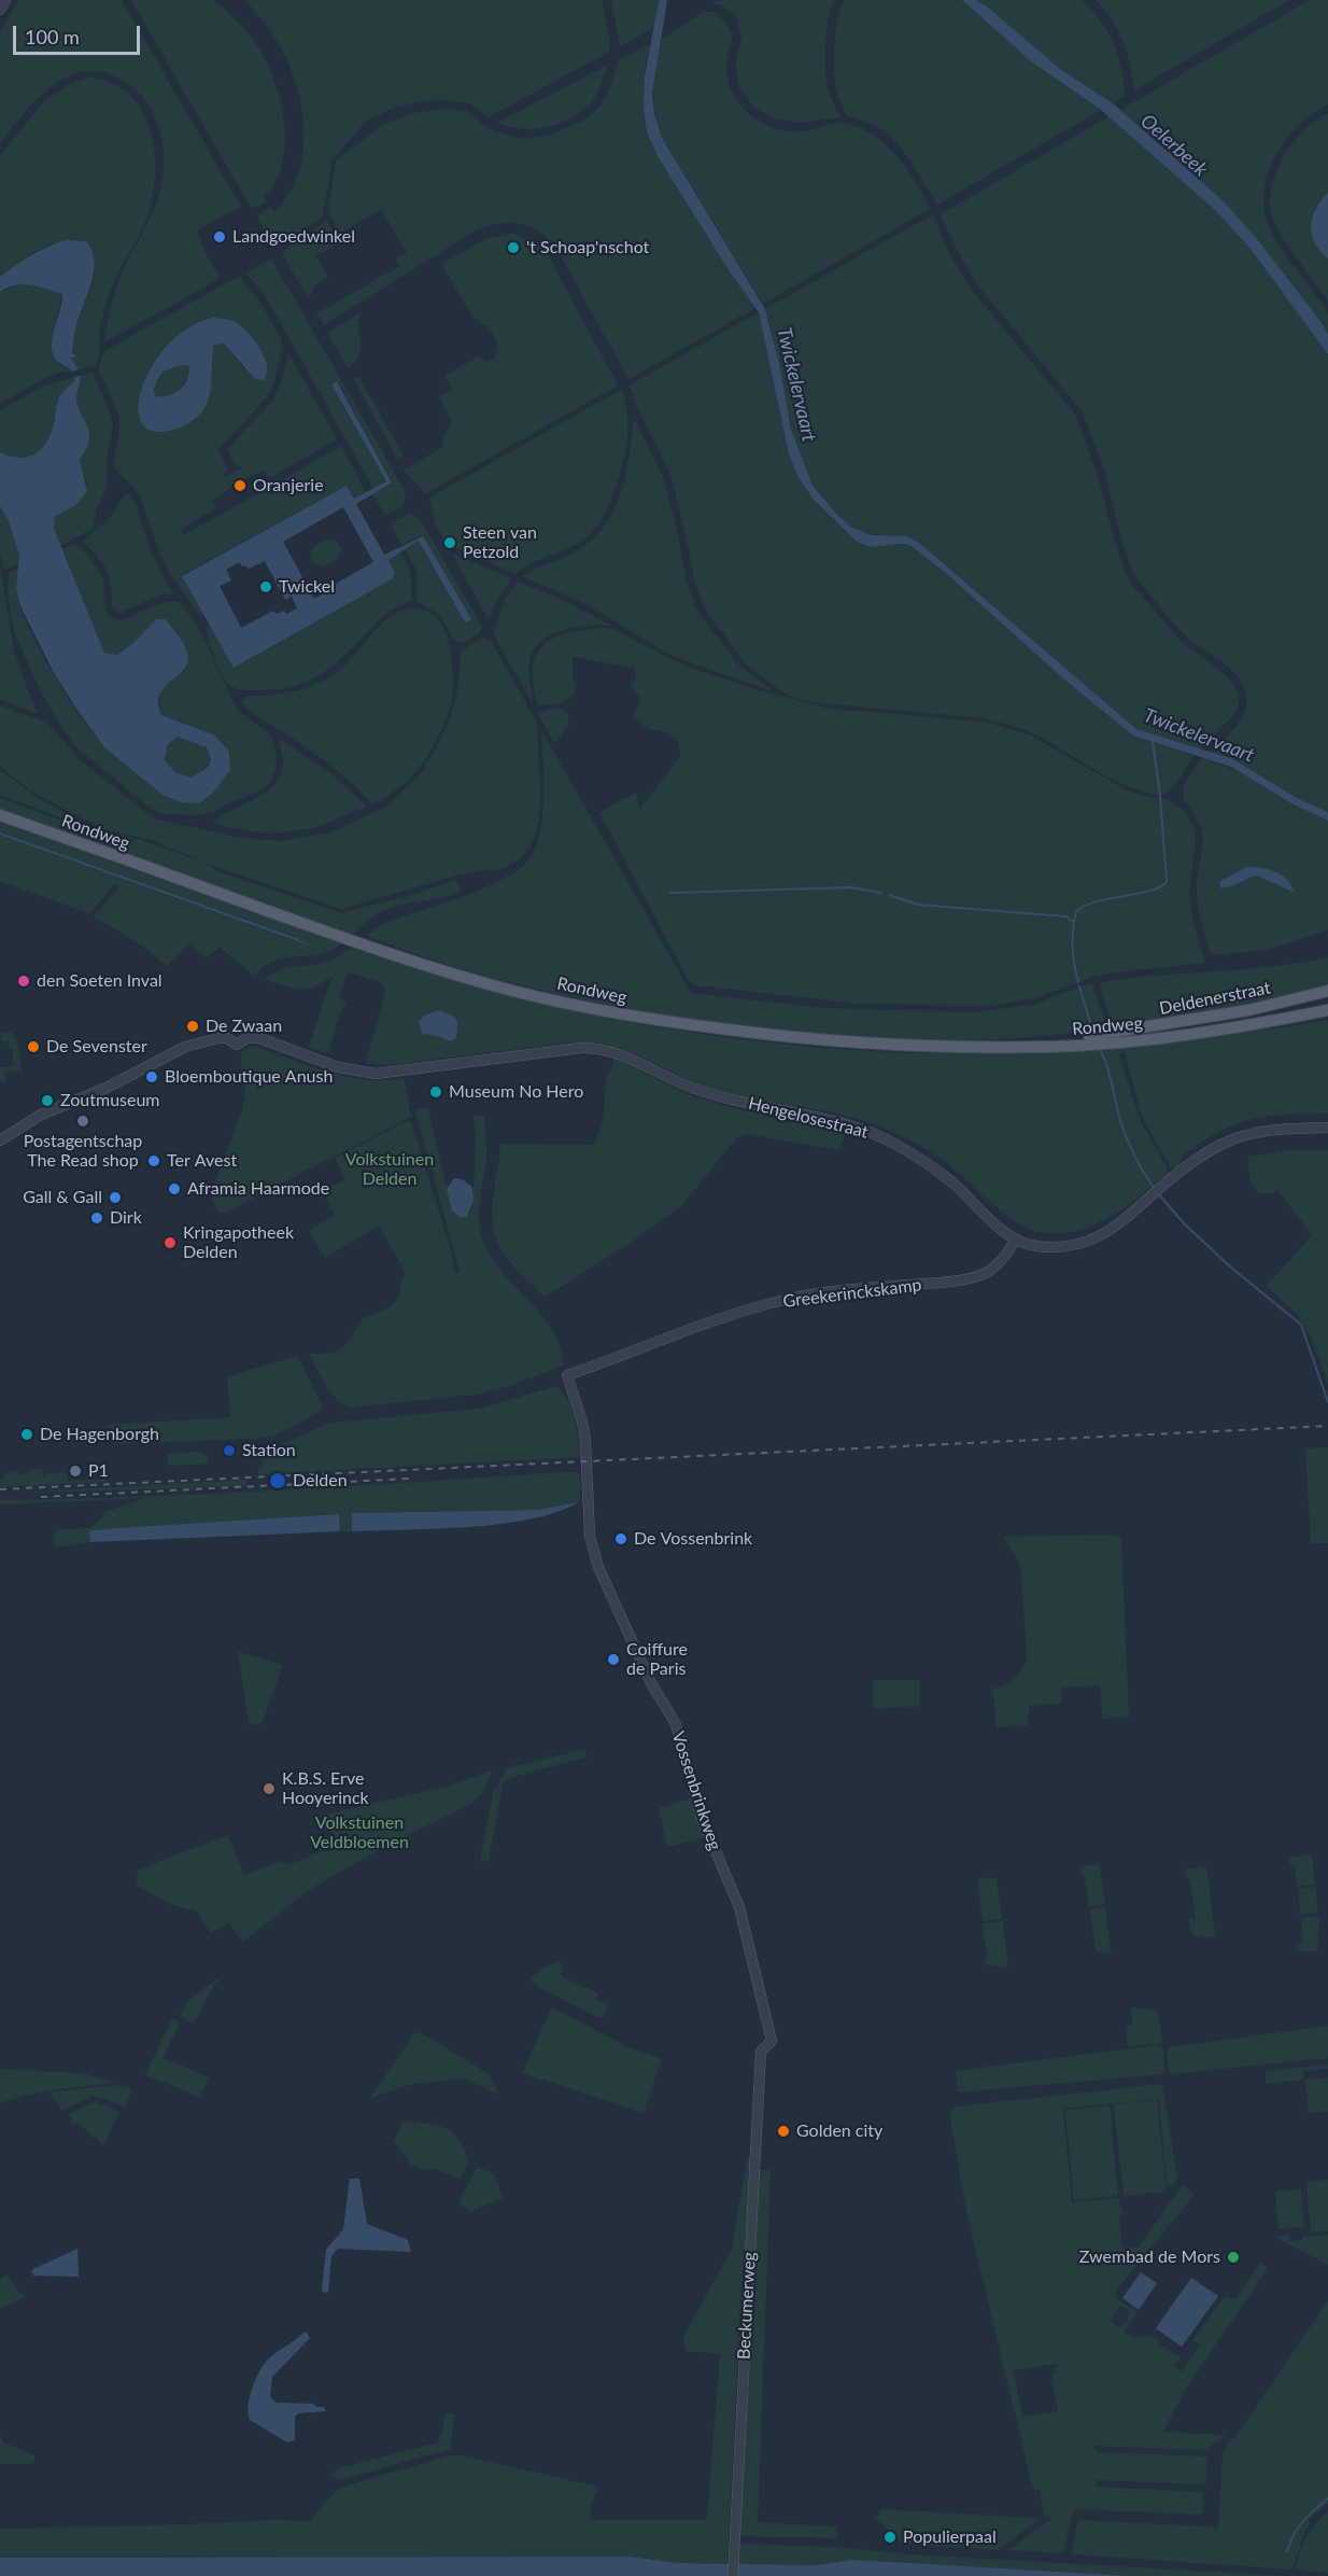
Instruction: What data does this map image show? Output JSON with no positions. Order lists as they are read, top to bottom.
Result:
{
  "streets": {
    "main road": ["Rondweg", "Deldenerstraat"],
    "street": [
      "Hengelosestraat",
      "Greekerinckskamp",
      "Vossenbrinkweg",
      "Beckumerweg"
    ]
  },
  "crossings": [
    ["Rondweg", "Deldenerstraat"],
    ["Hengelosestraat", "Greekerinckskamp"],
    ["Greekerinckskamp", "Vossenbrinkweg"],
    ["Vossenbrinkweg", "Beckumerweg"]
  ],
  "water": ["Oelerbeek", "Twickelervaart"],
  "parks": ["Volkstuinen Delden", "Volkstuinen Veldbloemen"],
  "places": [
    "Landgoedwinkel",
    "'t Schoap'nschot",
    "Oranjerie",
    "Steen van Petzold",
    "Twickel",
    "den Soeten Inval",
    "De Zwaan",
    "De Sevenster",
    "Bloemboutique Anush",
    "Museum No Hero",
    "Zoutmuseum",
    "Postagentschap The Read shop",
    "Ter Avest",
    "Aframia Haarmode",
    "Gall & Gall",
    "Dirk",
    "Kringapotheek Delden",
    "De Hagenborgh",
    "Station",
    "P1",
    "Delden",
    "De Vossenbrink",
    "Coiffure de Paris",
    "K.B.S. Erve Hooyerinck",
    "Golden city",
    "Zwembad de Mors",
    "Populierpaal"
  ],
  "scale_bar": "100 m"
}
